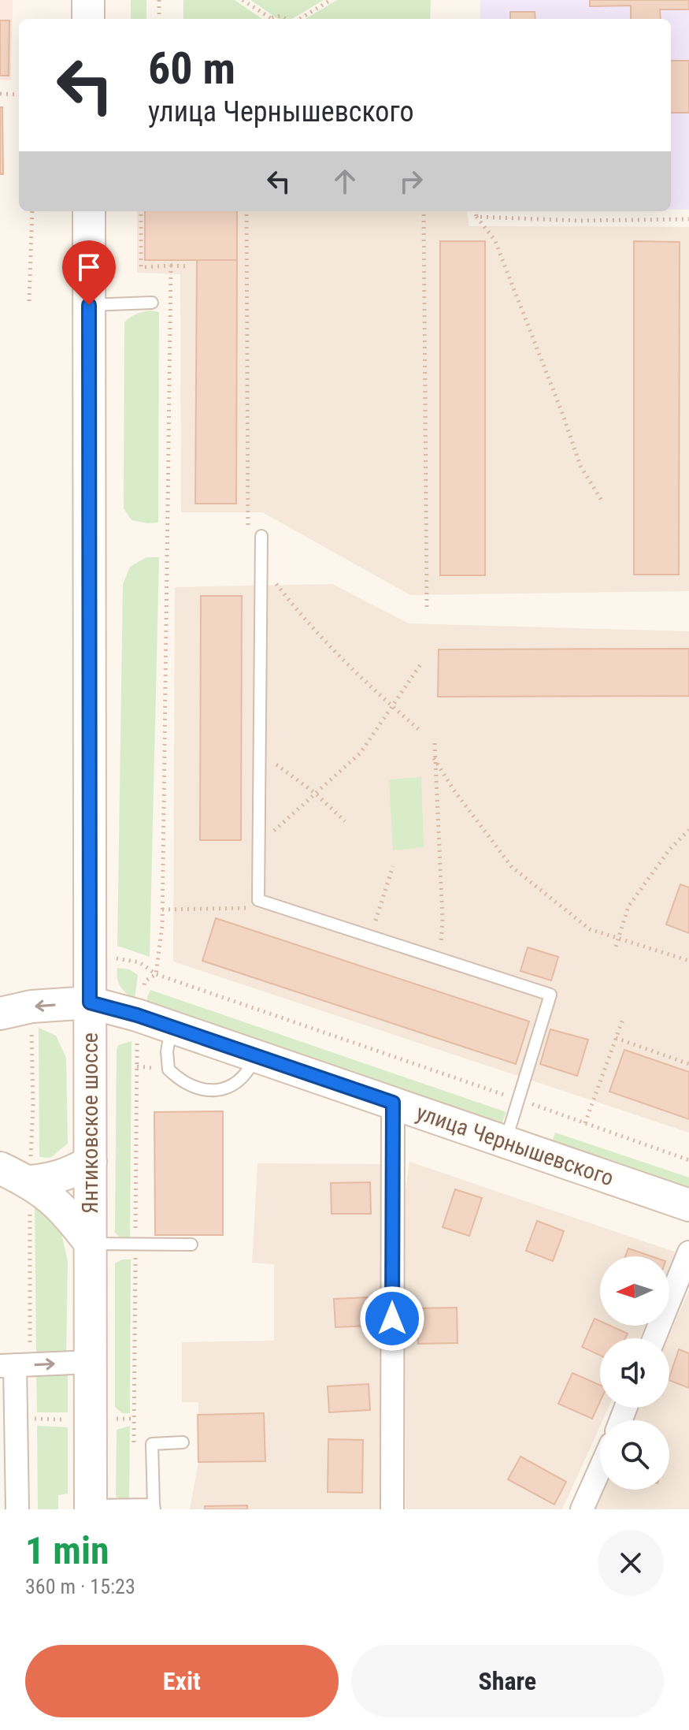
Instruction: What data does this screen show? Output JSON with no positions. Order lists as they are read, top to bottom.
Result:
{
  "streets": {
    "main road": ["Янтиковское шоссе", "улица Чернышевского"]
  },
  "crossings": [
    ["Янтиковское шоссе", "улица Чернышевского"]
  ],
  "north": "left",
  "page": {
    "turn": ["60 m", "улица Чернышевского"],
    "heading": ["1 min", "360 m · 15:23"],
    "buttons": ["Exit", "Share"]
  }
}
